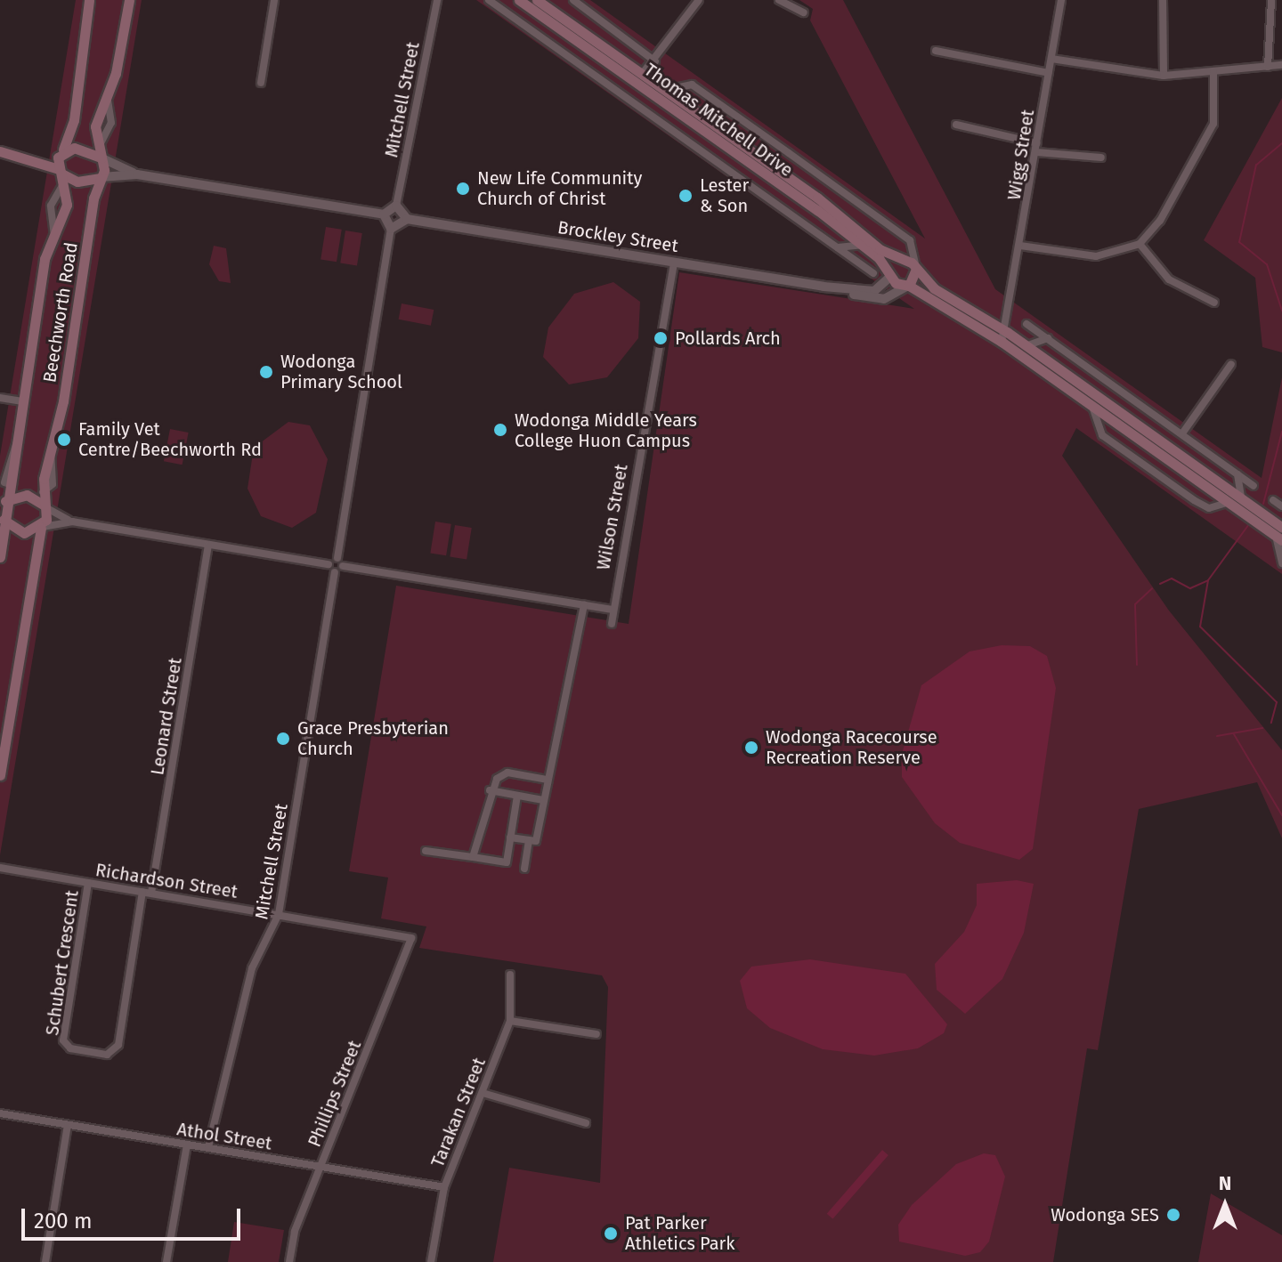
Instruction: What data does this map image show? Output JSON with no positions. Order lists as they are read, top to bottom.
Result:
{
  "streets": {
    "main road": ["Thomas Mitchell Drive", "Beechworth Road"],
    "street": [
      "Mitchell Street",
      "Wigg Street",
      "Brockley Street",
      "Wilson Street",
      "Leonard Street",
      "Richardson Street",
      "Schubert Crescent",
      "Phillips Street",
      "Tarakan Street",
      "Athol Street"
    ]
  },
  "crossings": [
    ["Mitchell Street", "Richardson Street"],
    ["Mitchell Street", "Athol Street"],
    ["Thomas Mitchell Drive", "Brockley Street"],
    ["Brockley Street", "Wilson Street"],
    ["Leonard Street", "Richardson Street"],
    ["Leonard Street", "Schubert Crescent"],
    ["Richardson Street", "Schubert Crescent"],
    ["Richardson Street", "Phillips Street"],
    ["Phillips Street", "Athol Street"],
    ["Tarakan Street", "Athol Street"]
  ],
  "places": [
    "New Life Community Church of Christ",
    "Lester & Son",
    "Pollards Arch",
    "Wodonga Primary School",
    "Wodonga Middle Years College Huon Campus",
    "Family Vet Centre/Beechworth Rd",
    "Grace Presbyterian Church",
    "Wodonga Racecourse Recreation Reserve",
    "Wodonga SES",
    "Pat Parker Athletics Park"
  ],
  "scale_bar": "200 m",
  "north": "top"
}
